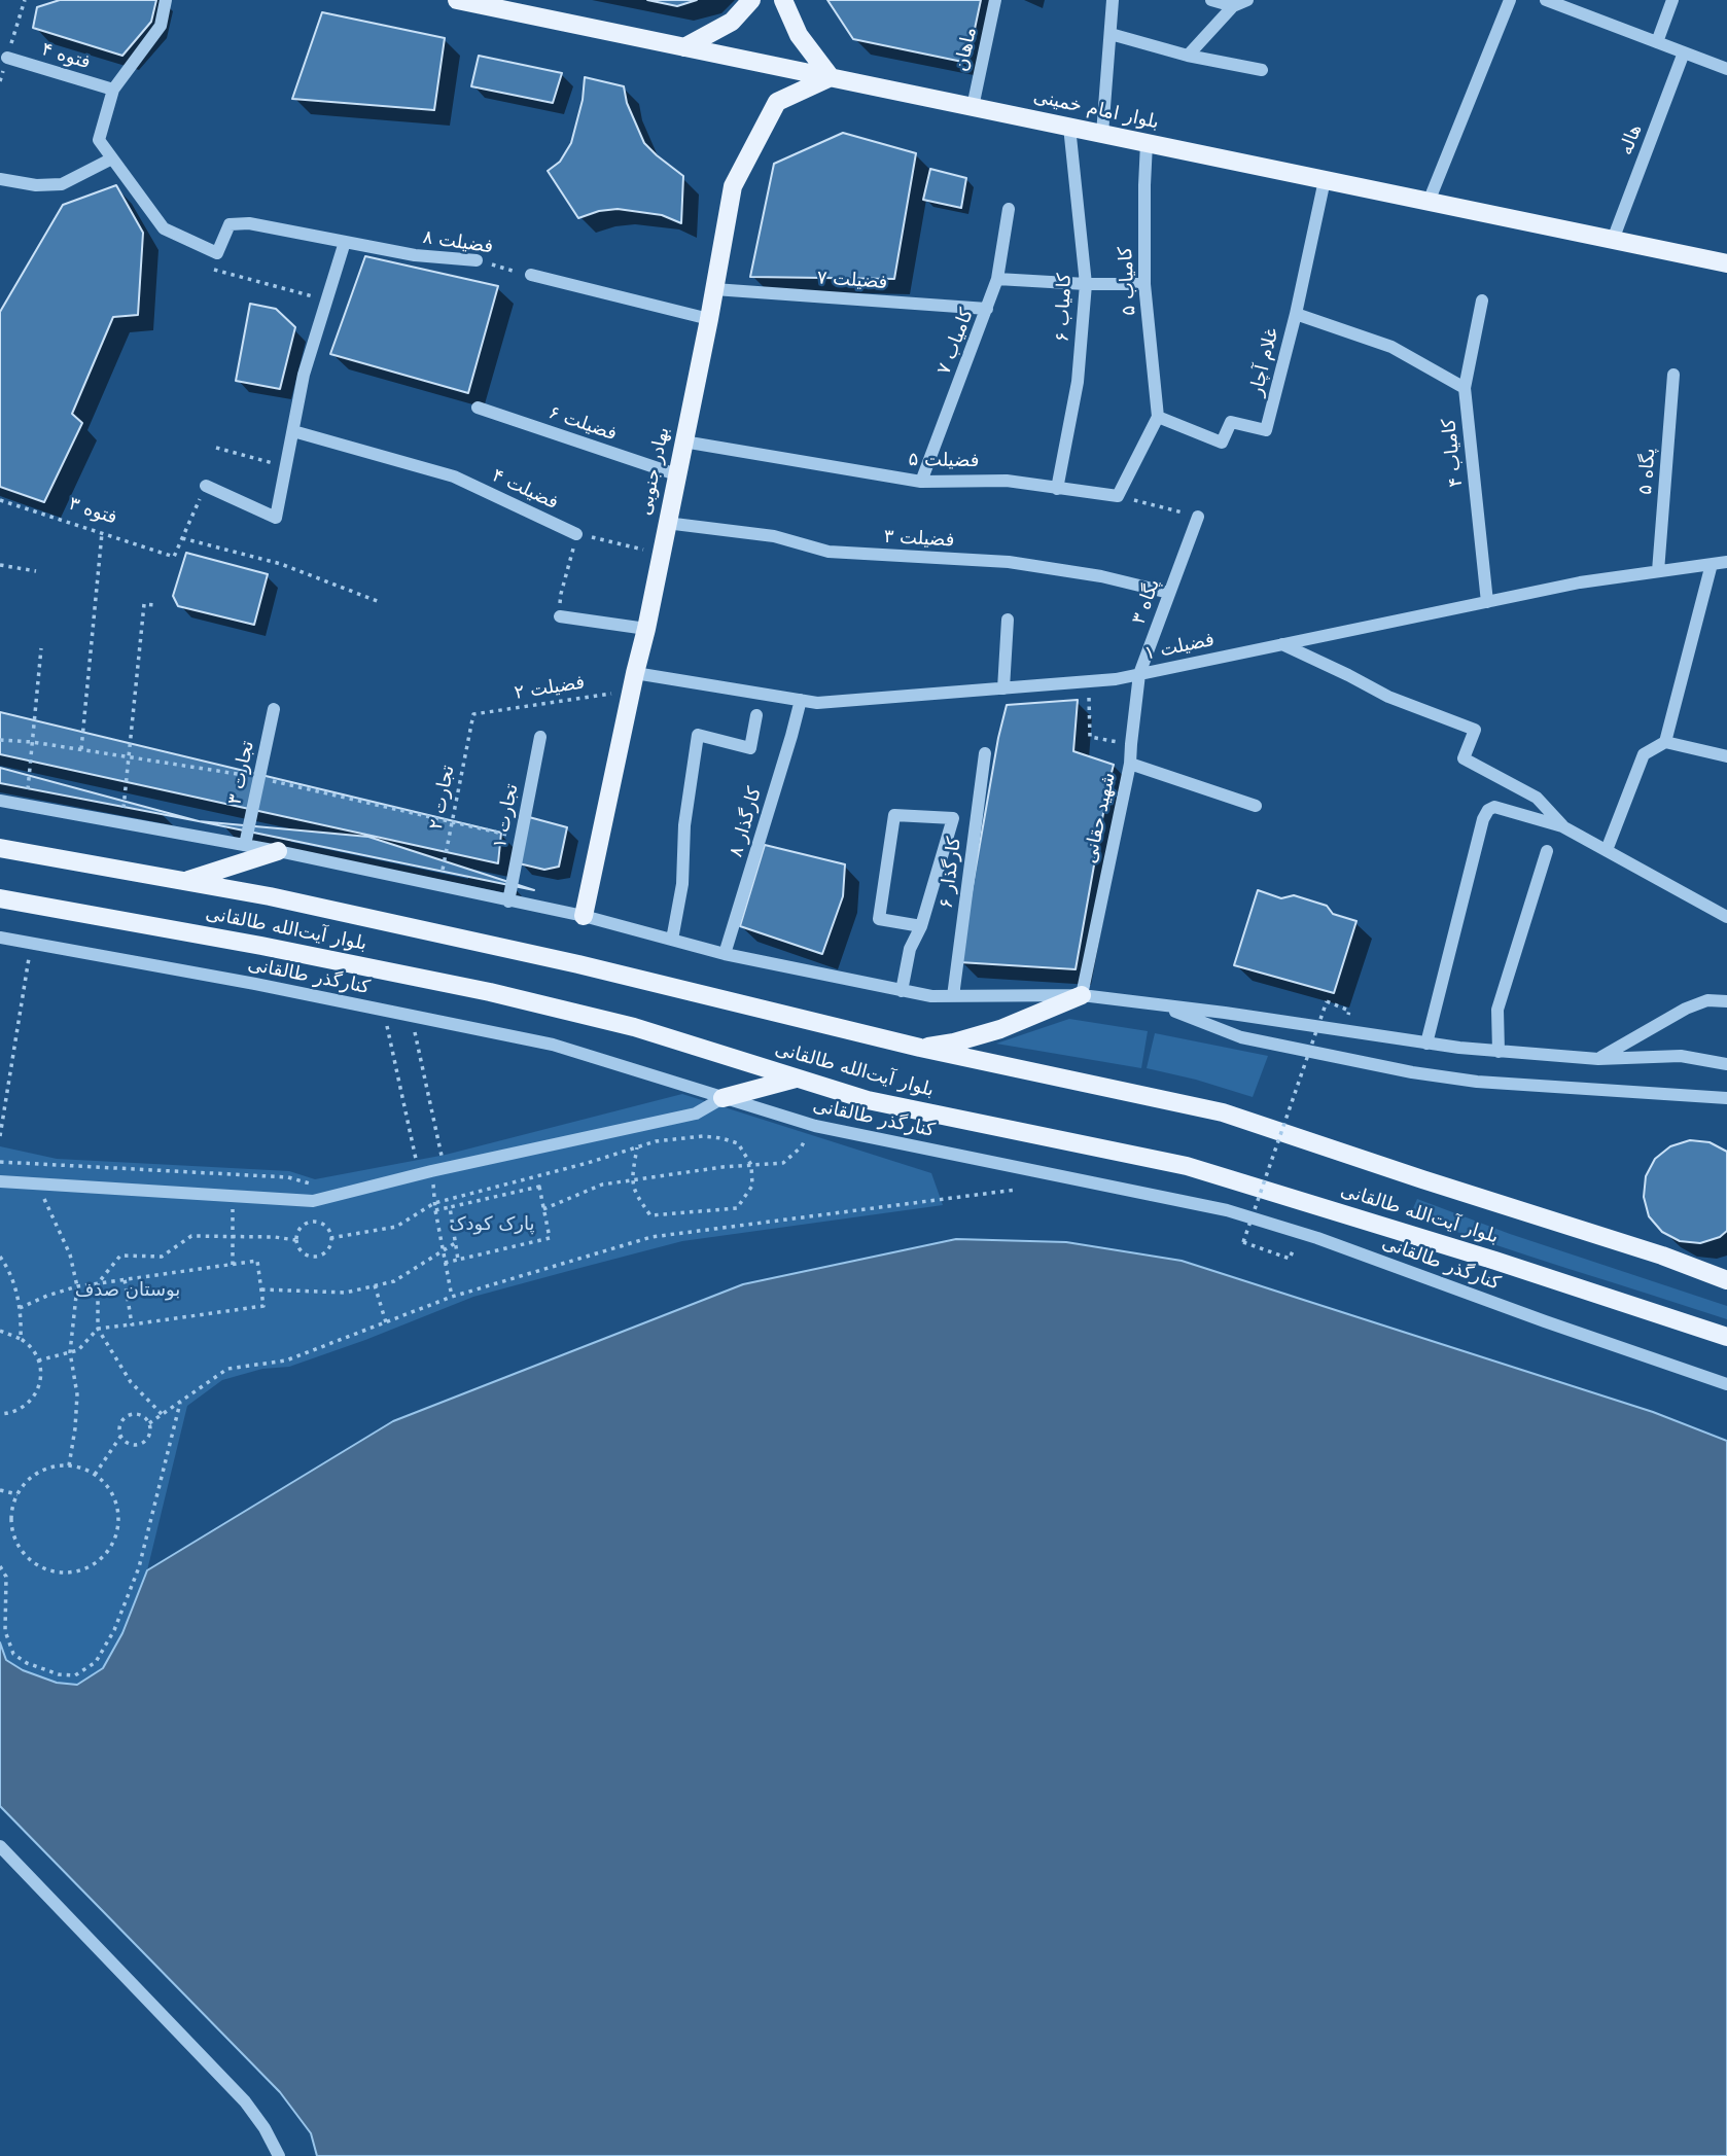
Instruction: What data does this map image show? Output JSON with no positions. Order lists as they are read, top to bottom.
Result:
{
  "streets": {
    "main road": ["بلوار امام خمینی", "بهادر جنوبی", "بلوار آیت‌الله طالقانی"],
    "street": [
      "ماهان",
      "فتوه ۴",
      "هاله",
      "فضیلت ۸",
      "فضیلت ۷",
      "کامیاب ۵",
      "کامیاب ۶",
      "کامیاب ۷",
      "غلام آچار",
      "فضیلت ۶",
      "کامیاب ۴",
      "فضیلت ۵",
      "پگاه ۵",
      "فضیلت ۴",
      "فضیلت ۳",
      "پگاه ۳",
      "فضیلت ۱",
      "تجارت ۳",
      "تجارت ۱",
      "شهید حقانی",
      "کارگذار ۸",
      "کارگذار ۶",
      "کنارگذر طالقانی"
    ],
    "path": ["فتوه ۳", "فضیلت ۲", "تجارت ۲"]
  },
  "crossings": [
    ["ماهان", "بلوار امام خمینی"],
    ["بلوار امام خمینی", "هاله"],
    ["بلوار امام خمینی", "کامیاب ۵"],
    ["بلوار امام خمینی", "کامیاب ۶"],
    ["بلوار امام خمینی", "غلام آچار"],
    ["بلوار امام خمینی", "بهادر جنوبی"],
    ["فضیلت ۷", "کامیاب ۷"],
    ["فضیلت ۷", "بهادر جنوبی"],
    ["کامیاب ۵", "غلام آچار"],
    ["کامیاب ۶", "فضیلت ۵"],
    ["کامیاب ۷", "فضیلت ۵"],
    ["فضیلت ۶", "بهادر جنوبی"],
    ["کامیاب ۴", "فضیلت ۱"],
    ["فضیلت ۵", "بهادر جنوبی"],
    ["بهادر جنوبی", "فضیلت ۳"],
    ["بهادر جنوبی", "فضیلت ۱"],
    ["بهادر جنوبی", "فضیلت ۲"],
    ["پگاه ۵", "فضیلت ۱"],
    ["فضیلت ۳", "پگاه ۳"],
    ["پگاه ۳", "فضیلت ۱"],
    ["پگاه ۳", "شهید حقانی"],
    ["فضیلت ۱", "فضیلت ۲"],
    ["فضیلت ۱", "کارگذار ۸"],
    ["فضیلت ۲", "تجارت ۲"]
  ],
  "parks": ["پارک کودک", "بوستان صدف"]
}
